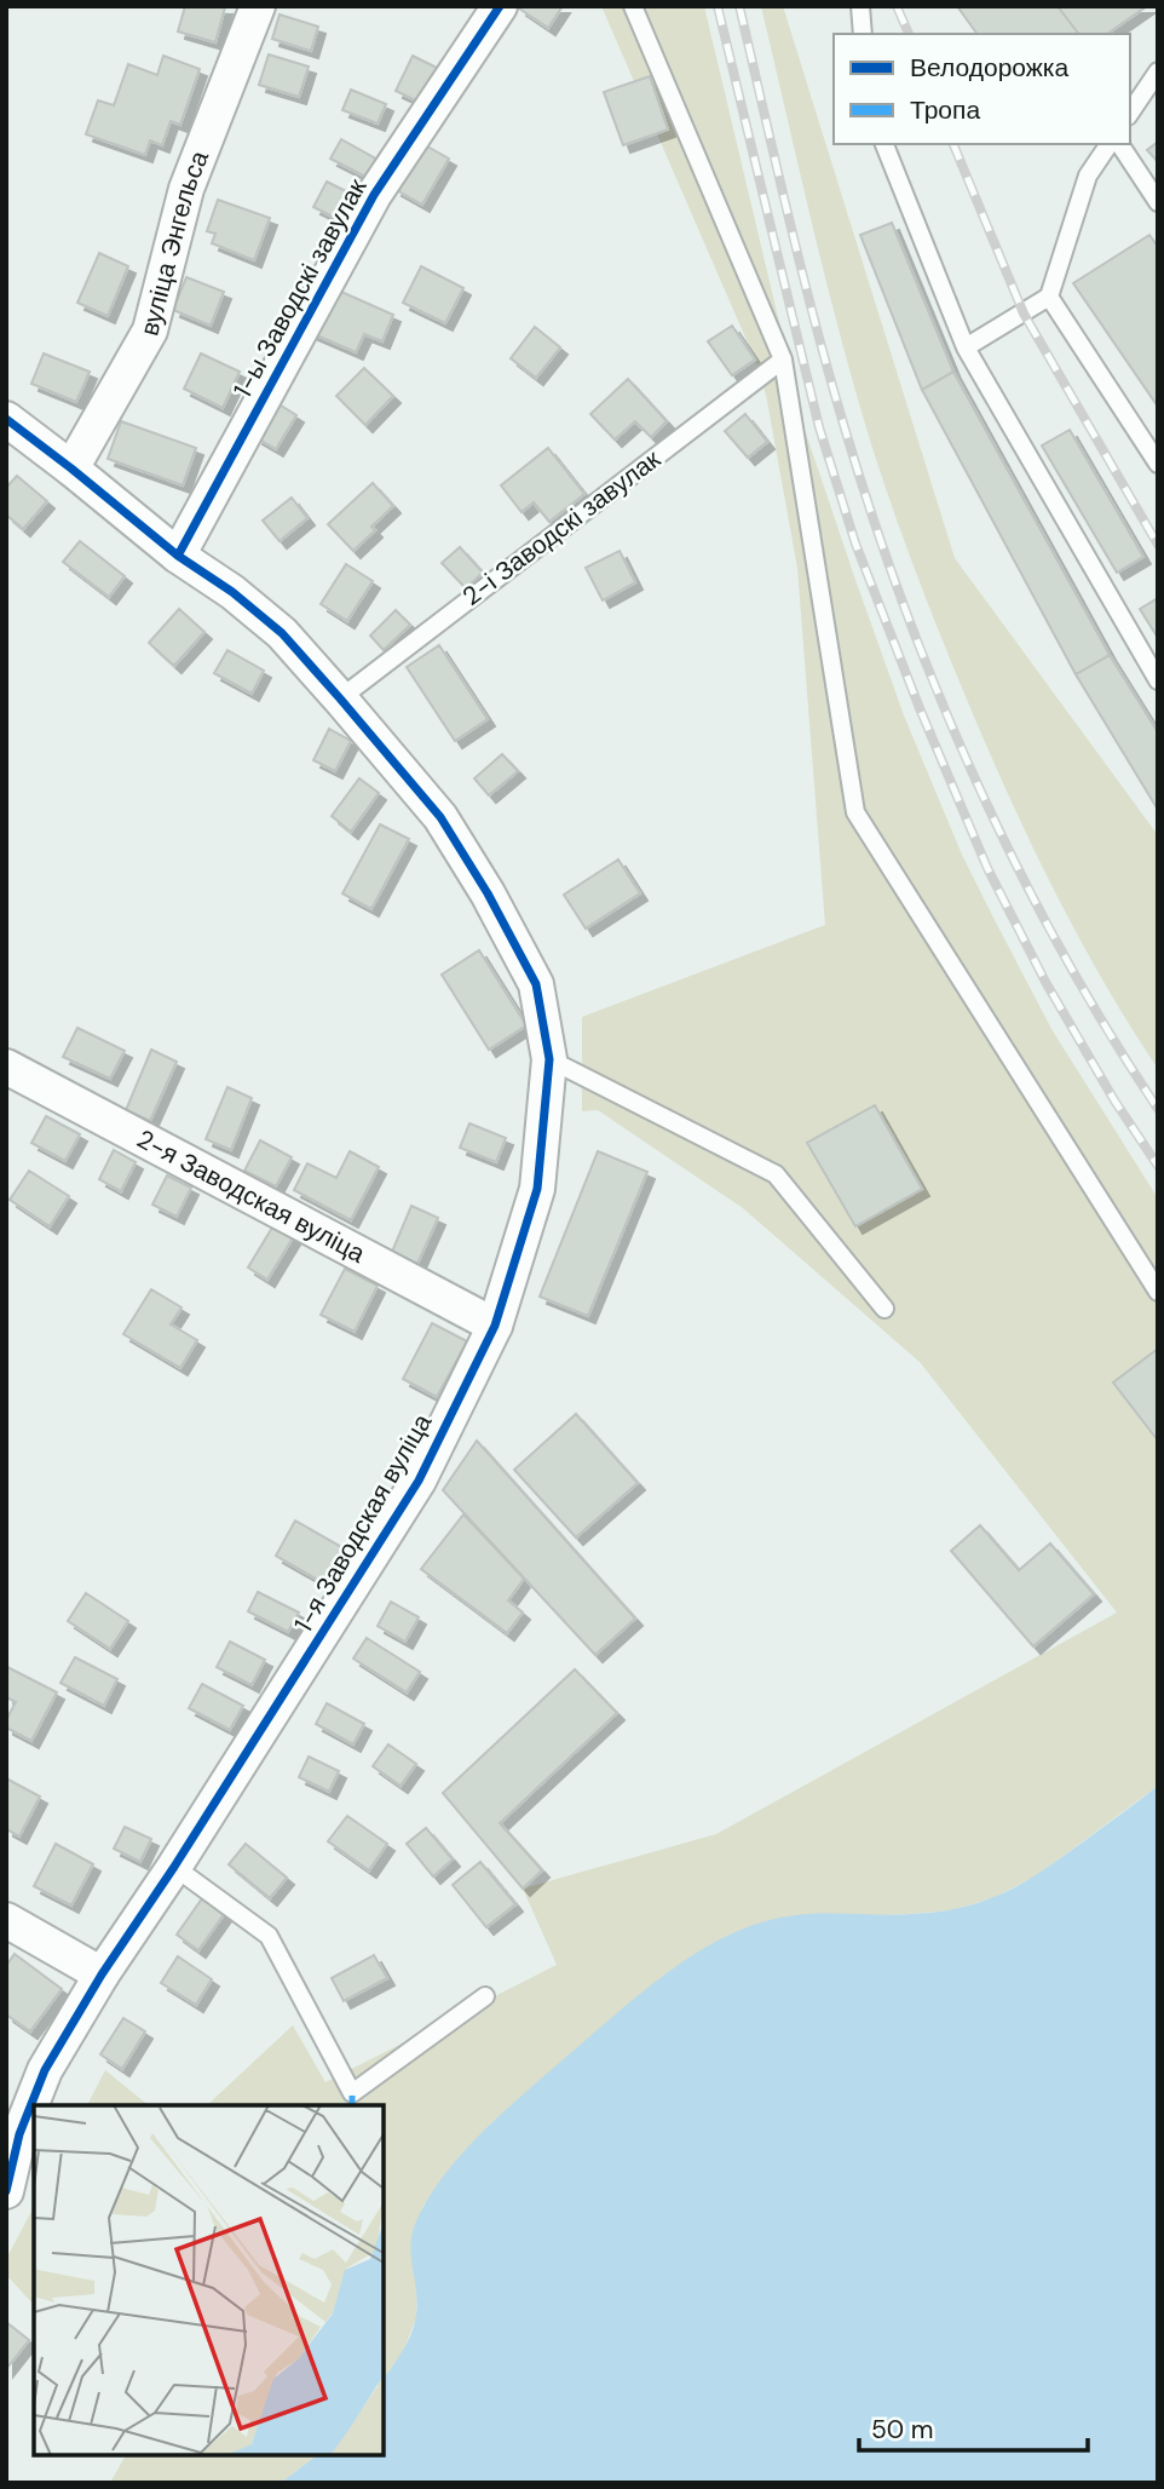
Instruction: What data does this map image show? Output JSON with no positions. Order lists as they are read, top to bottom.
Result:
{
  "streets": {
    "street": [
      "вуліца Энгельса",
      "1-ы Заводскі завулак",
      "2-я Заводская вуліца",
      "1-я Заводская вуліца"
    ],
    "lane": ["2-і Заводскі завулак"]
  },
  "crossings": [
    ["вуліца Энгельса", "1-я Заводская вуліца"],
    ["1-ы Заводскі завулак", "1-я Заводская вуліца"],
    ["2-і Заводскі завулак", "1-я Заводская вуліца"],
    ["2-я Заводская вуліца", "1-я Заводская вуліца"]
  ],
  "legend": ["Велодорожка", "Тропа"],
  "scale_bar": "50 m"
}
